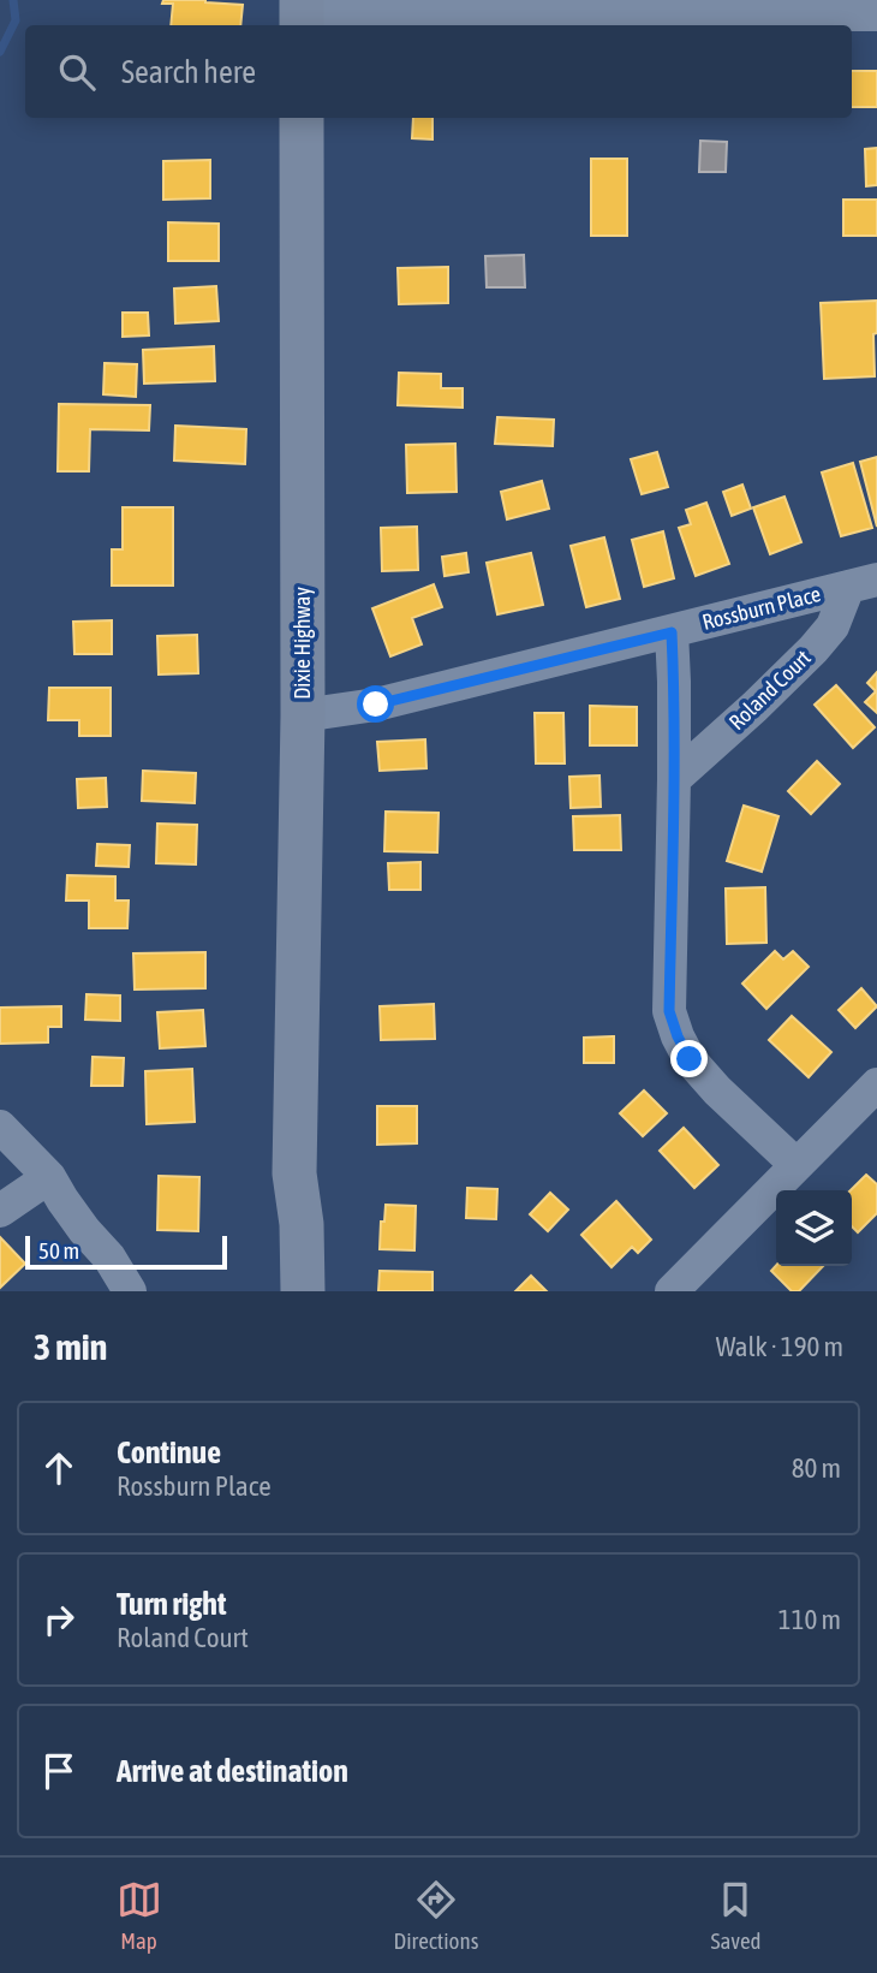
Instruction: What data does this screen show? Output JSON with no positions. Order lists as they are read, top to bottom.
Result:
{
  "streets": {
    "main road": ["Dixie Highway"],
    "street": ["Rossburn Place", "Roland Court"]
  },
  "crossings": [
    ["Rossburn Place", "Dixie Highway"],
    ["Rossburn Place", "Roland Court"]
  ],
  "scale_bar": "50 m",
  "page": {
    "search": "Search here",
    "scale": "50 m",
    "heading": ["3 min", "Walk · 190 m"],
    "list": [
      ["Continue", "Rossburn Place", "80 m"],
      ["Turn right", "Roland Court", "110 m"],
      "Arrive at destination"
    ],
    "nav": ["Map", "Directions", "Saved"]
  }
}
